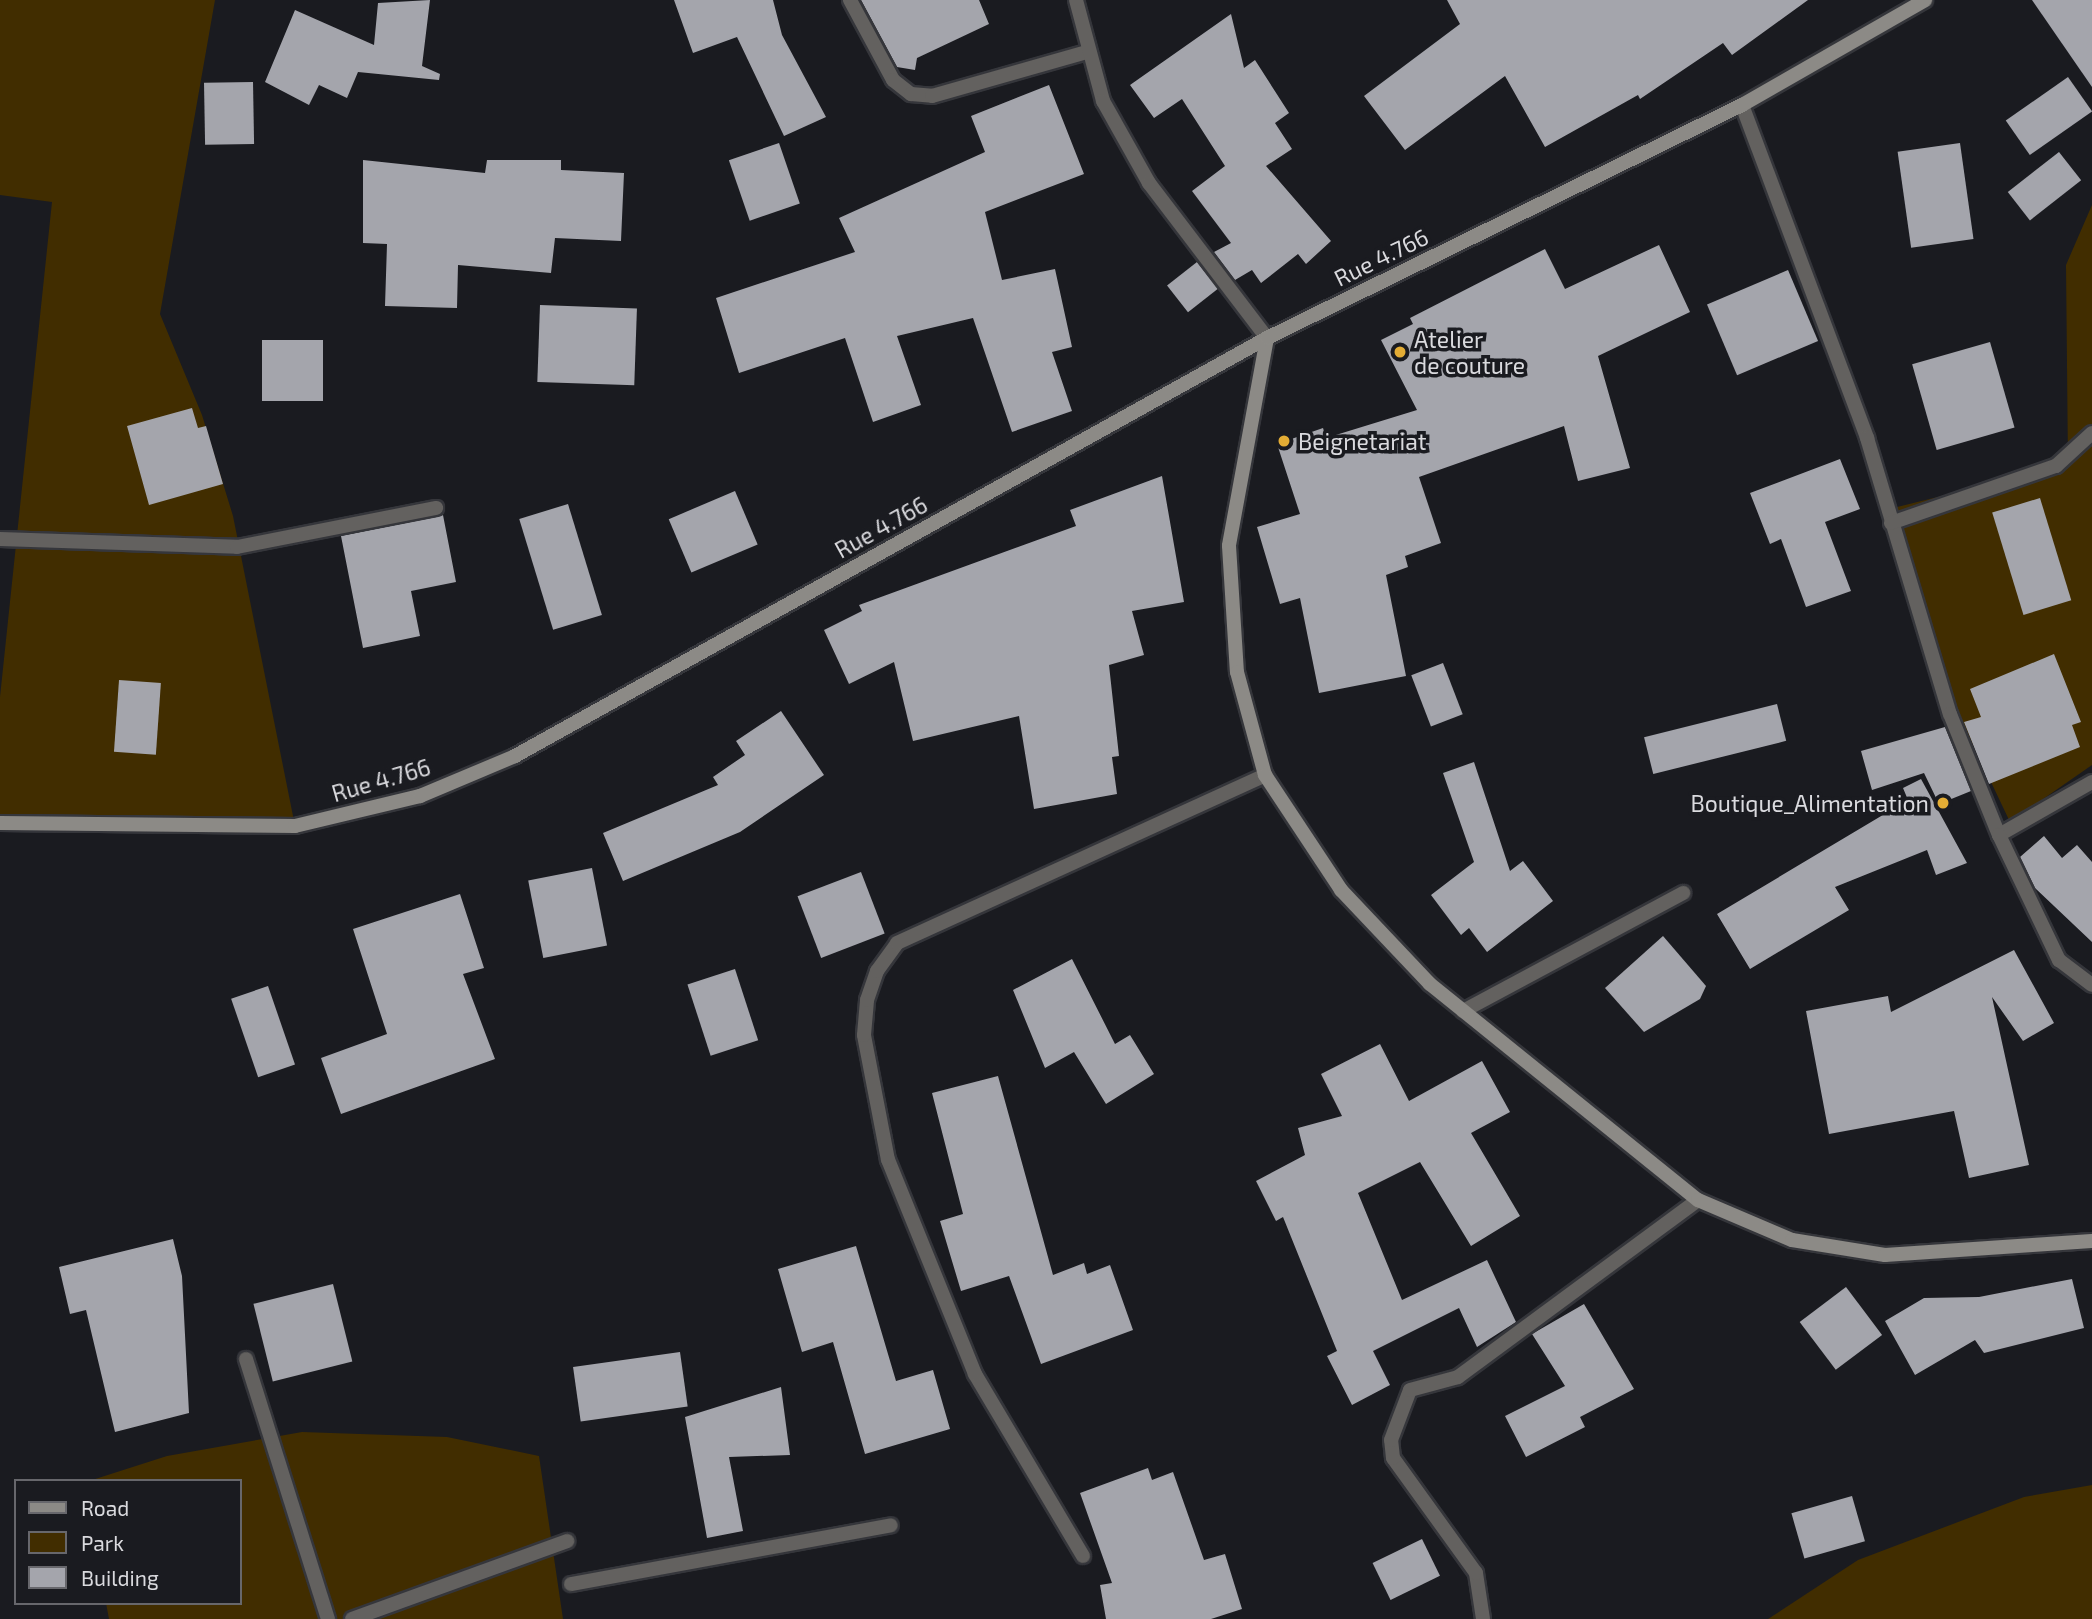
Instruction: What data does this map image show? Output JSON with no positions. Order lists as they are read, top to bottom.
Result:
{
  "streets": {
    "street": ["Rue 4.766"]
  },
  "places": ["Atelier de couture", "Beignetariat", "Boutique_Alimentation"],
  "legend": ["Road", "Park", "Building"]
}
